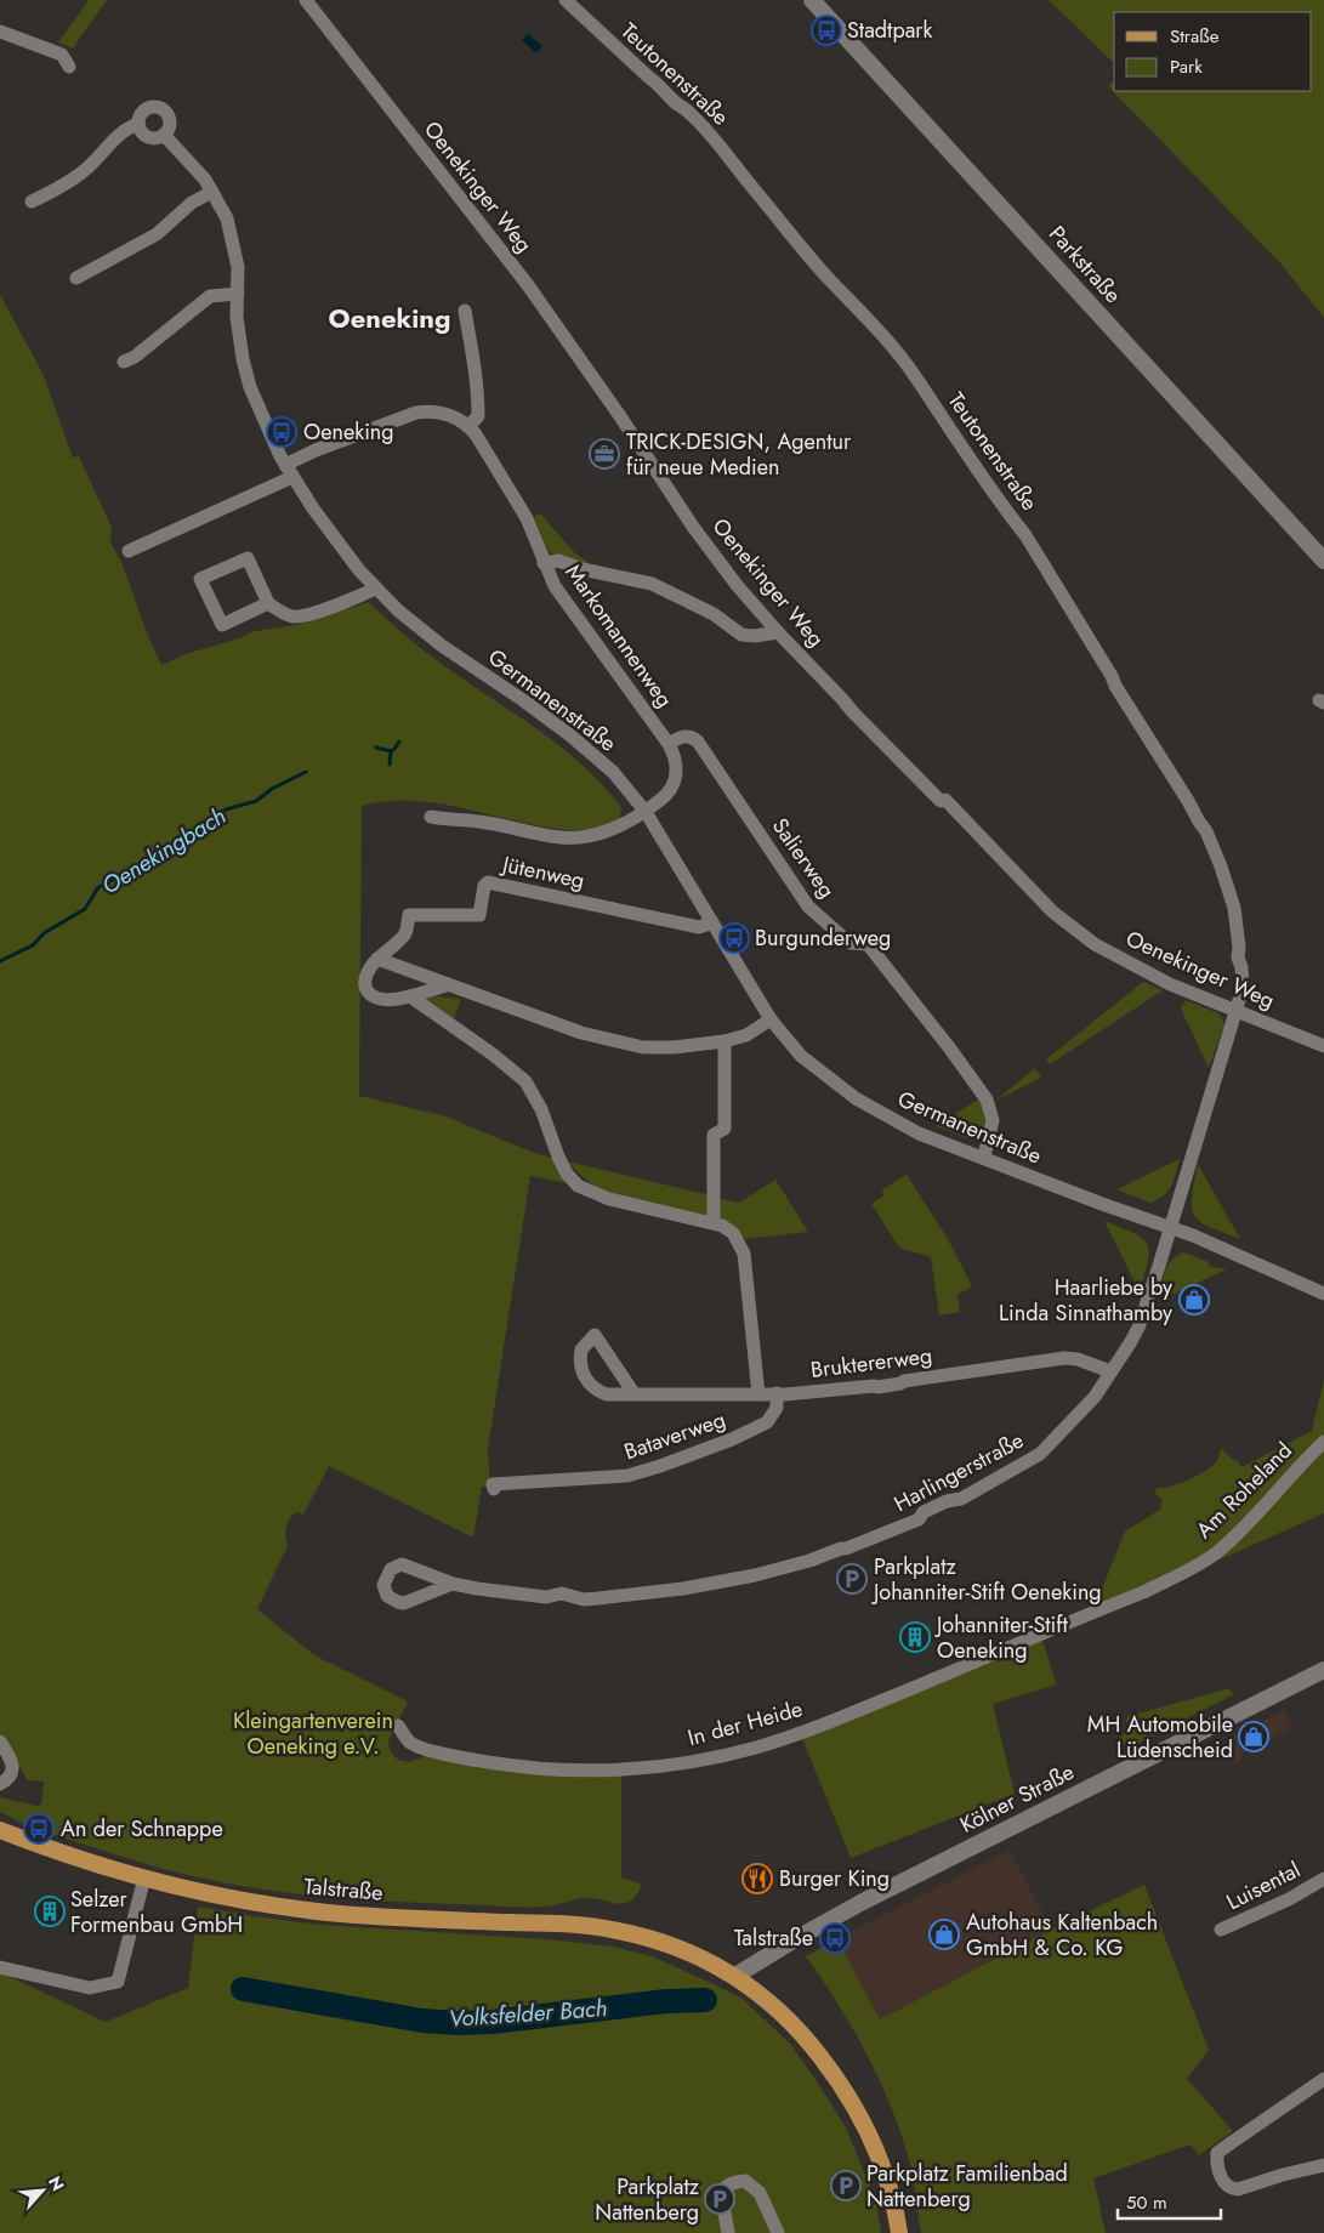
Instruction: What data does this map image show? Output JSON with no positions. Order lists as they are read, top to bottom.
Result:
{
  "streets": {
    "main road": ["Talstraße"],
    "street": [
      "Teutonenstraße",
      "Oenekinger Weg",
      "Parkstraße",
      "Markomannenweg",
      "Germanenstraße",
      "Salierweg",
      "Jütenweg",
      "Bruktererweg",
      "Bataverweg",
      "Harlingerstraße",
      "Am Roheland",
      "In der Heide",
      "Kölner Straße",
      "Luisental"
    ]
  },
  "crossings": [
    ["Teutonenstraße", "Oenekinger Weg"],
    ["Teutonenstraße", "Harlingerstraße"],
    ["Oenekinger Weg", "Harlingerstraße"],
    ["Markomannenweg", "Germanenstraße"],
    ["Markomannenweg", "Salierweg"],
    ["Germanenstraße", "Salierweg"],
    ["Germanenstraße", "Jütenweg"],
    ["Germanenstraße", "Harlingerstraße"],
    ["Bruktererweg", "Bataverweg"],
    ["Bruktererweg", "Harlingerstraße"],
    ["Am Roheland", "In der Heide"],
    ["Kölner Straße", "Talstraße"]
  ],
  "districts": ["Oeneking"],
  "water": ["Oenekingbach", "Volksfelder Bach"],
  "parks": ["Kleingartenverein Oeneking e.V."],
  "places": {
    "bus stop": [
      "Stadtpark",
      "Oeneking",
      "Burgunderweg",
      "An der Schnappe",
      "Talstraße"
    ],
    "office": ["TRICK-DESIGN, Agentur für neue Medien"],
    "shop": ["Haarliebe by Linda Sinnathamby", "MH Automobile Lüdenscheid", "Autohaus Kaltenbach GmbH & Co. KG"],
    "parking": ["Parkplatz Johanniter-Stift Oeneking", "Parkplatz Familienbad Nattenberg", "Parkplatz Nattenberg"],
    "building": ["Johanniter-Stift Oeneking", "Selzer Formenbau GmbH"],
    "restaurant": ["Burger King"]
  },
  "legend": ["Straße", "Park"],
  "scale_bar": "50 m",
  "north": "top right"
}
